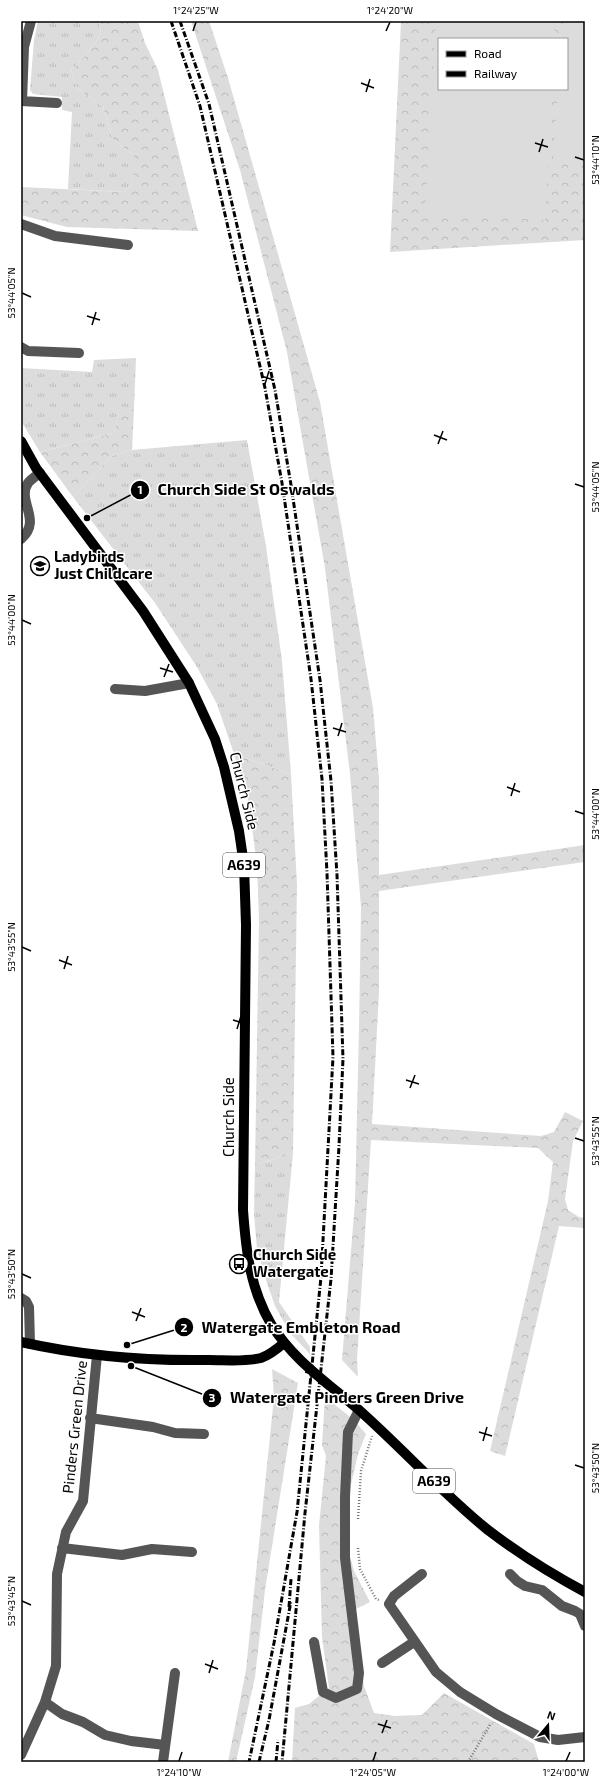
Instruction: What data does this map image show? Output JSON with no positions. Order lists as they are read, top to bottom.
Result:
{
  "streets": {
    "main road": ["Church Side", "A639"],
    "street": ["Pinders Green Drive"]
  },
  "crossings": [
    ["Church Side", "A639"]
  ],
  "places": {
    "other": ["Church Side St Oswalds", "Watergate Embleton Road", "Watergate Pinders Green Drive"],
    "school or university": ["Ladybirds Just Childcare"],
    "bus stop": ["Church Side Watergate"]
  },
  "legend": ["Road", "Railway"],
  "north": "top",
  "coordinates": [
    "1°24'25\"W",
    "1°24'20\"W",
    "53°44'10\"N",
    "53°44'05\"N",
    "53°44'00\"N",
    "53°43'55\"N",
    "53°43'50\"N",
    "53°43'45\"N",
    "1°24'10\"W",
    "1°24'05\"W",
    "1°24'00\"W"
  ]
}
